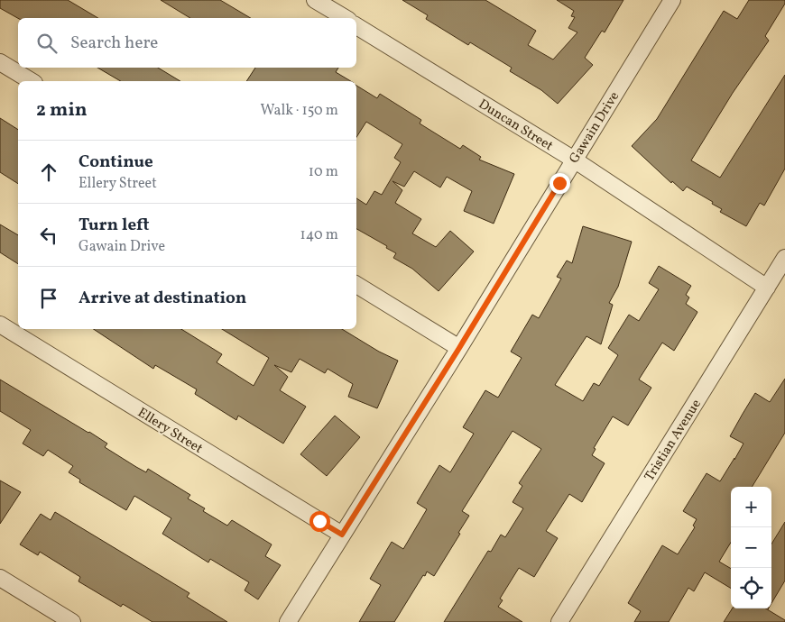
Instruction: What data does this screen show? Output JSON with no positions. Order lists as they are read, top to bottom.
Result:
{
  "streets": {
    "street": [
      "Duncan Street",
      "Gawain Drive",
      "Ellery Street",
      "Tristian Avenue"
    ]
  },
  "crossings": [
    ["Duncan Street", "Gawain Drive"],
    ["Duncan Street", "Tristian Avenue"],
    ["Gawain Drive", "Ellery Street"]
  ],
  "page": {
    "search": "Search here",
    "heading": ["2 min", "Walk · 150 m"],
    "list": [
      ["Continue", "Ellery Street", "10 m"],
      ["Turn left", "Gawain Drive", "140 m"],
      "Arrive at destination"
    ],
    "map_buttons": ["+", "−"]
  }
}
